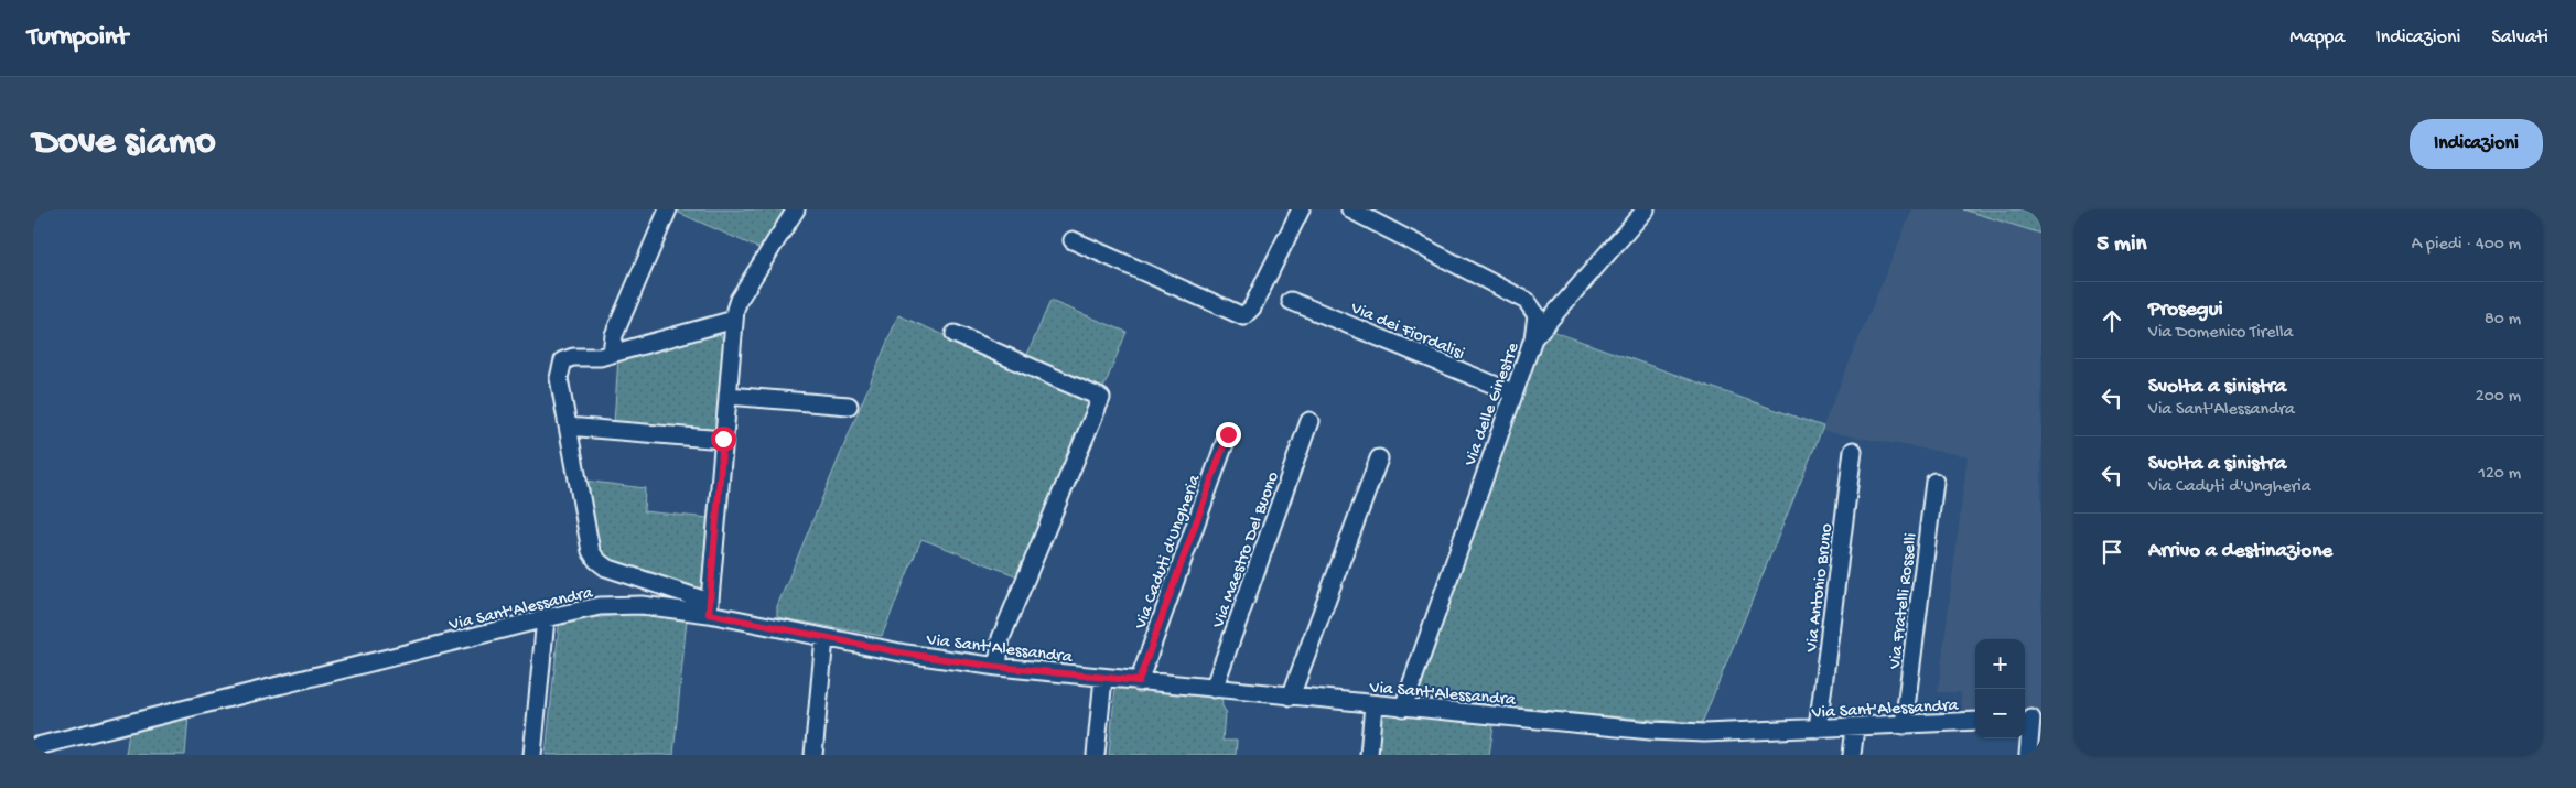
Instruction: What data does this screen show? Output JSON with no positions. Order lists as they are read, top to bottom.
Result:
{
  "streets": {
    "street": [
      "Via dei Fiordalisi",
      "Via delle Ginestre",
      "Via Maestro Del Buono",
      "Via Caduti d'Ungheria",
      "Via Antonio Bruno",
      "Via Fratelli Rosselli",
      "Via Sant'Alessandra"
    ]
  },
  "crossings": [
    ["Via dei Fiordalisi", "Via delle Ginestre"],
    ["Via delle Ginestre", "Via Sant'Alessandra"],
    ["Via Maestro Del Buono", "Via Sant'Alessandra"],
    ["Via Caduti d'Ungheria", "Via Sant'Alessandra"],
    ["Via Antonio Bruno", "Via Sant'Alessandra"],
    ["Via Fratelli Rosselli", "Via Sant'Alessandra"]
  ],
  "page": {
    "header": "Turnpoint",
    "nav": ["Mappa", "Indicazioni", "Salvati"],
    "buttons": "Indicazioni",
    "title": "Dove siamo",
    "heading": ["5 min", "A piedi · 400 m"],
    "list": [
      ["Prosegui", "Via Domenico Tirella", "80 m"],
      ["Svolta a sinistra", "Via Sant'Alessandra", "200 m"],
      ["Svolta a sinistra", "Via Caduti d'Ungheria", "120 m"],
      "Arrivo a destinazione"
    ],
    "map_buttons": ["+", "−"]
  }
}
